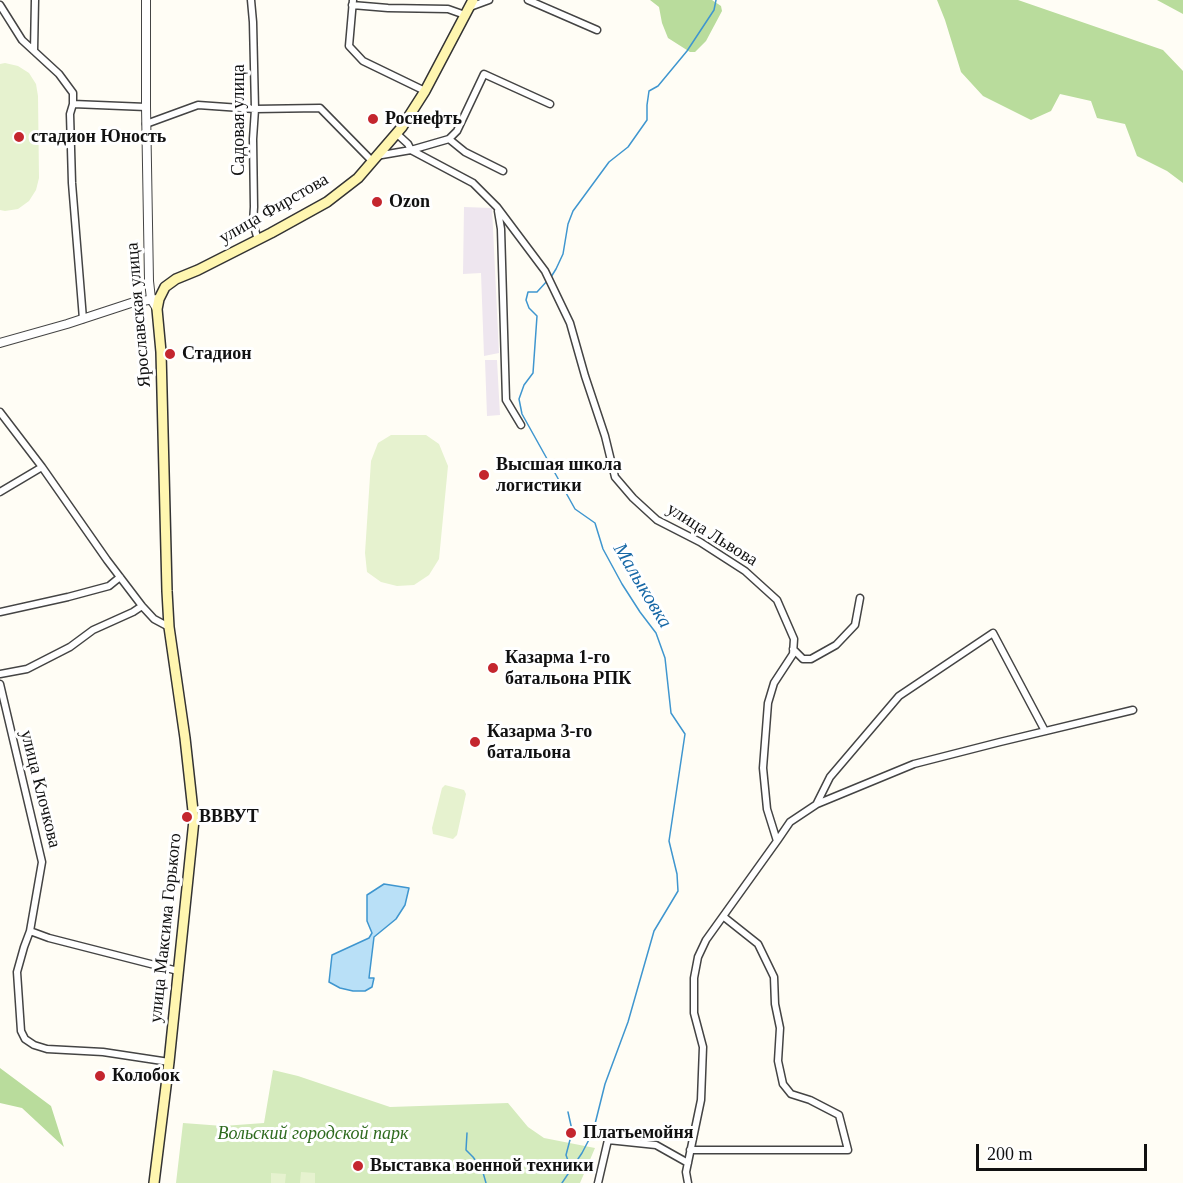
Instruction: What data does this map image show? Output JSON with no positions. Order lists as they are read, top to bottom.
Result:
{
  "streets": {
    "main road": ["улица Фирстова", "Ярославская улица", "улица Максима Горького"],
    "street": ["Садовая улица", "улица Львова", "улица Клочкова"]
  },
  "crossings": [
    ["Садовая улица", "улица Фирстова"],
    ["улица Фирстова", "Ярославская улица"],
    ["Ярославская улица", "улица Максима Горького"],
    ["улица Клочкова", "улица Максима Горького"]
  ],
  "water": ["Малыковка"],
  "parks": ["Вольский городской парк"],
  "places": [
    "Роснефть",
    "стадион Юность",
    "Ozon",
    "Стадион",
    "Высшая школа логистики",
    "Казарма 1-го батальона РПК",
    "Казарма 3-го батальона",
    "ВВВУТ",
    "Колобок",
    "Платьемойня",
    "Выставка военной техники"
  ],
  "scale_bar": "200 m"
}
